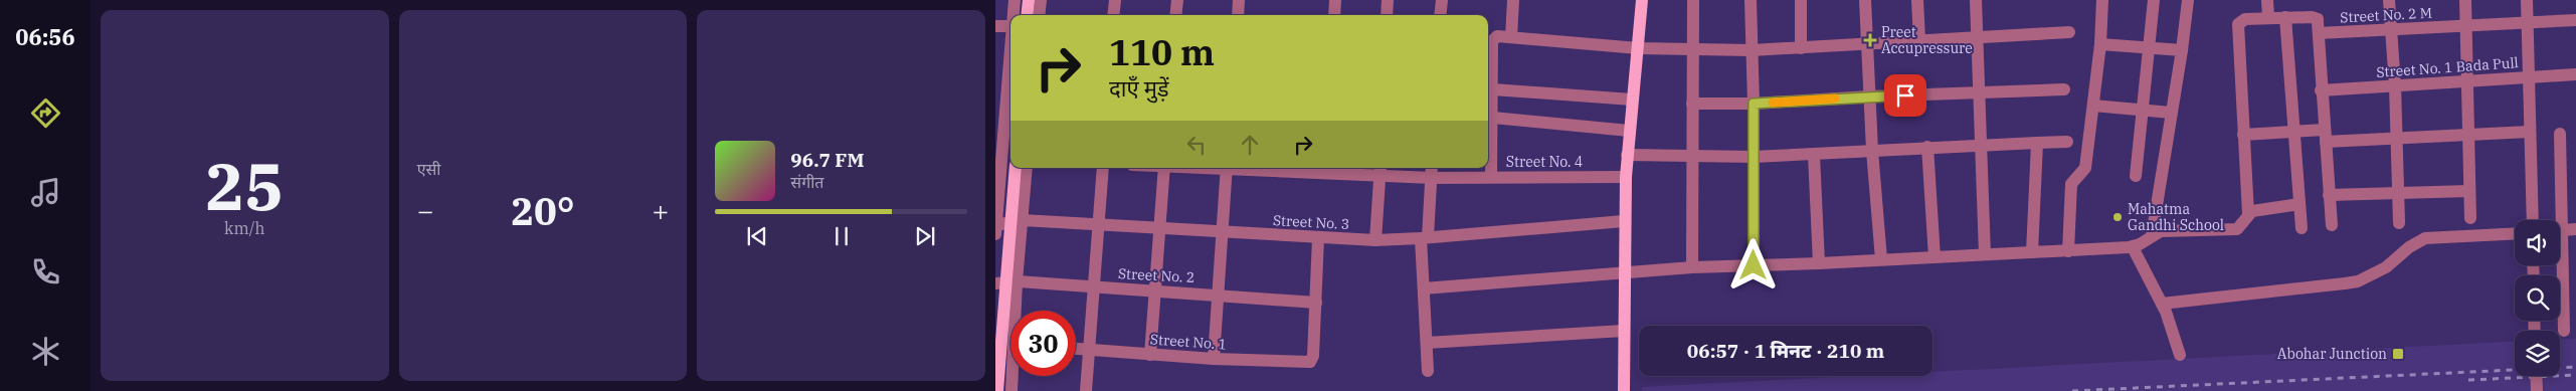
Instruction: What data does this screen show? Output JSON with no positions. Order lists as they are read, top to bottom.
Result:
{
  "streets": {
    "street": [
      "Street No. 2 M",
      "Street No. 1 Bada Pull",
      "Street No. 4",
      "Street No. 3",
      "Street No. 2",
      "Street No. 1"
    ]
  },
  "crossings": [
    ["Street No. 2", "Street No. 1"]
  ],
  "places": {
    "health": ["Preet Accupressure"],
    "other": ["Mahatma Gandhi School"],
    "transit": ["Abohar Junction"]
  },
  "page": {
    "tabs": "06:56",
    "tile": [
      ["25", "km/h"],
      "एसी"
    ],
    "turn": ["110 m", "दाएँ मुड़ें"],
    "song": ["96.7 FM", "संगीत"],
    "heat": ["−", "20°", "+"],
    "limit": "30",
    "trip": "06:57 · 1 मिनट · 210 m"
  }
}
